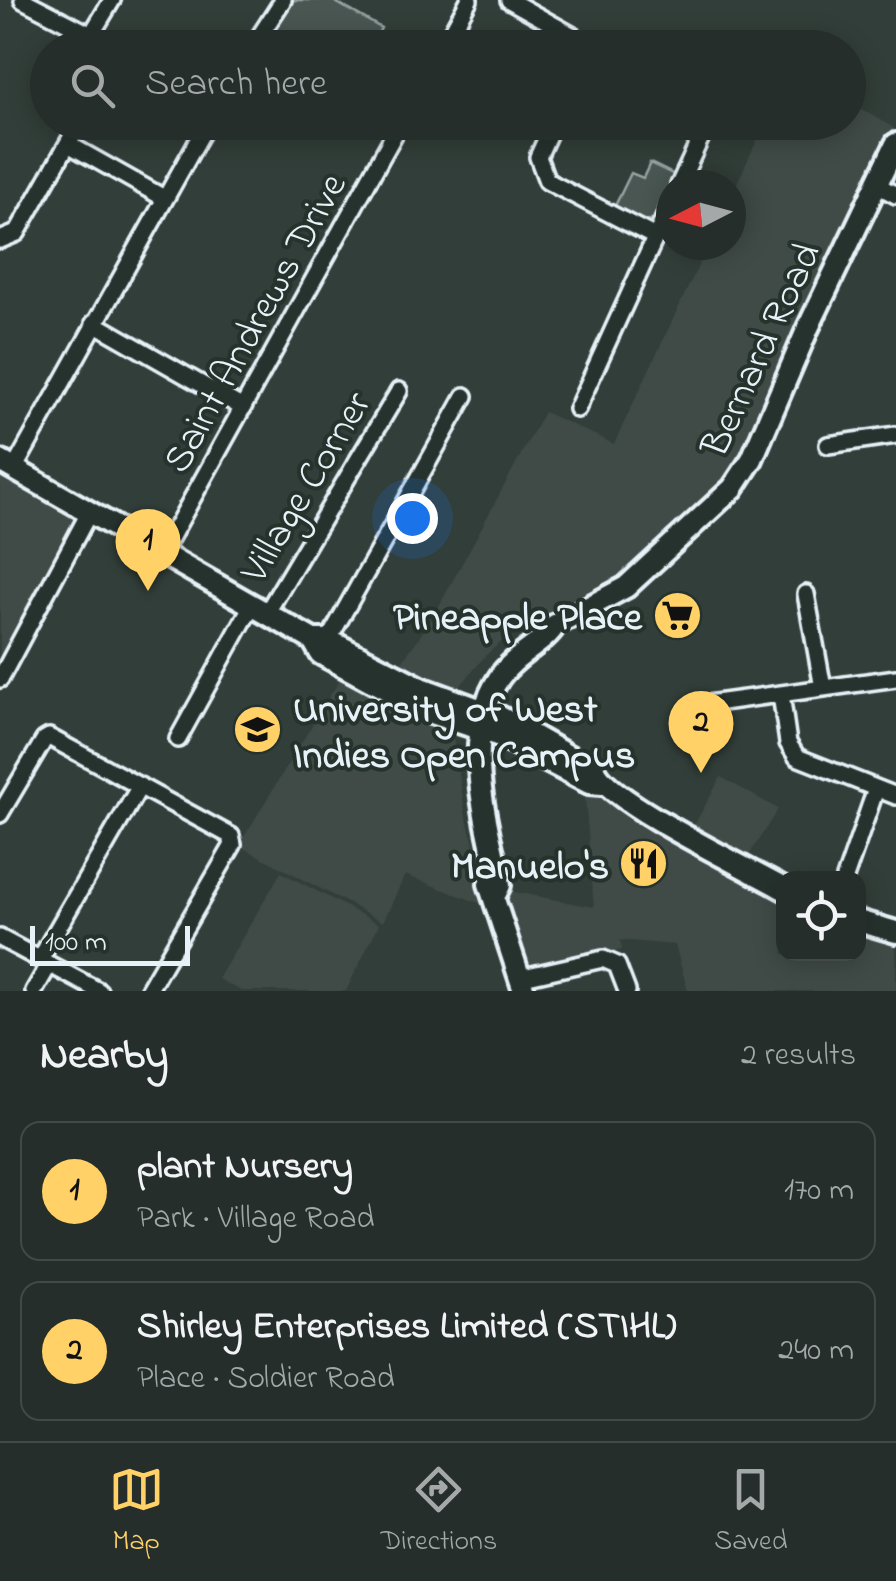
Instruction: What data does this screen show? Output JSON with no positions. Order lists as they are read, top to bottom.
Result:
{
  "streets": {
    "main road": ["Bernard Road"],
    "street": ["Saint Andrews Drive", "Village Corner"]
  },
  "places": {
    "supermarket": ["Pineapple Place"],
    "school or university": ["University of West Indies Open Campus"],
    "restaurant": ["Manuelo's"]
  },
  "scale_bar": "100 m",
  "north": "left",
  "page": {
    "search": "Search here",
    "pins": ["1", "2"],
    "scale": "100 m",
    "heading": ["Nearby", "2 results"],
    "list": [
      {
        "mark": "1",
        "name": "plant Nursery",
        "note": "Park · Village Road",
        "value": "170 m"
      },
      {
        "mark": "2",
        "name": "Shirley Enterprises Limited (STIHL)",
        "note": "Place · Soldier Road",
        "value": "240 m"
      }
    ],
    "nav": ["Map", "Directions", "Saved"]
  }
}
